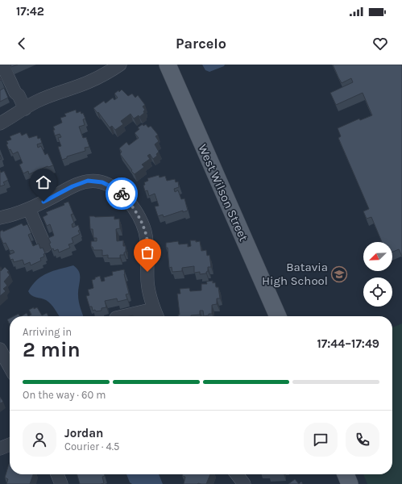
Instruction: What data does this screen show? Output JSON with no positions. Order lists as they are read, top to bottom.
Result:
{
  "streets": {
    "main road": ["West Wilson Street"]
  },
  "places": {
    "school or university": ["Batavia High School"]
  },
  "north": "bottom left",
  "page": {
    "status": "17:42",
    "header": "Parcelo",
    "heading": ["2 min", "Arriving in", "17:44–17:49"],
    "panel": ["Jordan", "Courier · 4.5"],
    "bar": "On the way · 60 m"
  }
}
